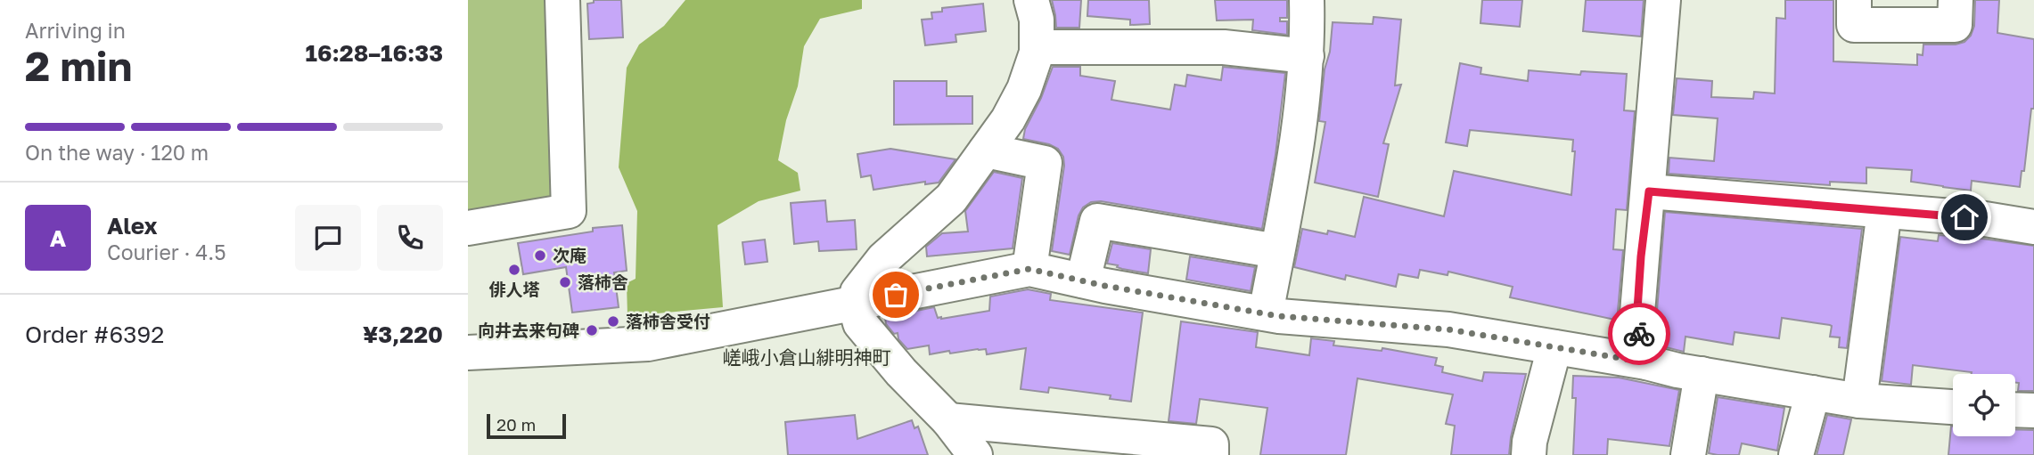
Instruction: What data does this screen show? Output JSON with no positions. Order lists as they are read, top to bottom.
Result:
{
  "districts": ["嵯峨小倉山緋明神町"],
  "places": [
    "次庵",
    "俳人塔",
    "落柿舎",
    "落柿舎受付",
    "向井去来句碑"
  ],
  "scale_bar": "20 m",
  "page": {
    "heading": ["2 min", "Arriving in", "16:28–16:33"],
    "panel": [
      "Alex",
      "Courier · 4.5",
      "Order #6392",
      "¥3,220"
    ],
    "bar": "On the way · 120 m",
    "round": "A",
    "scale": "20 m"
  }
}
